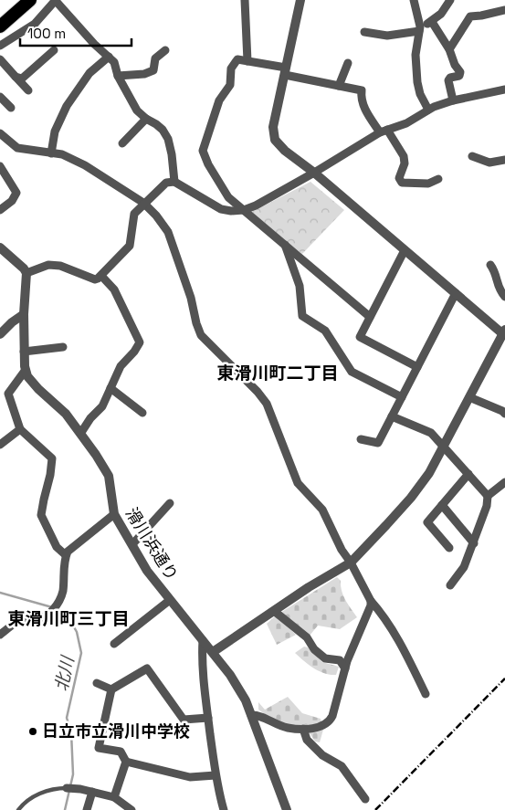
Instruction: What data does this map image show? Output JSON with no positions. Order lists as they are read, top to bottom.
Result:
{
  "streets": {
    "street": ["滑川浜通り"]
  },
  "districts": ["東滑川町二丁目", "東滑川町三丁目"],
  "water": ["北川"],
  "places": ["日立市立滑川中学校"],
  "scale_bar": "100 m"
}
